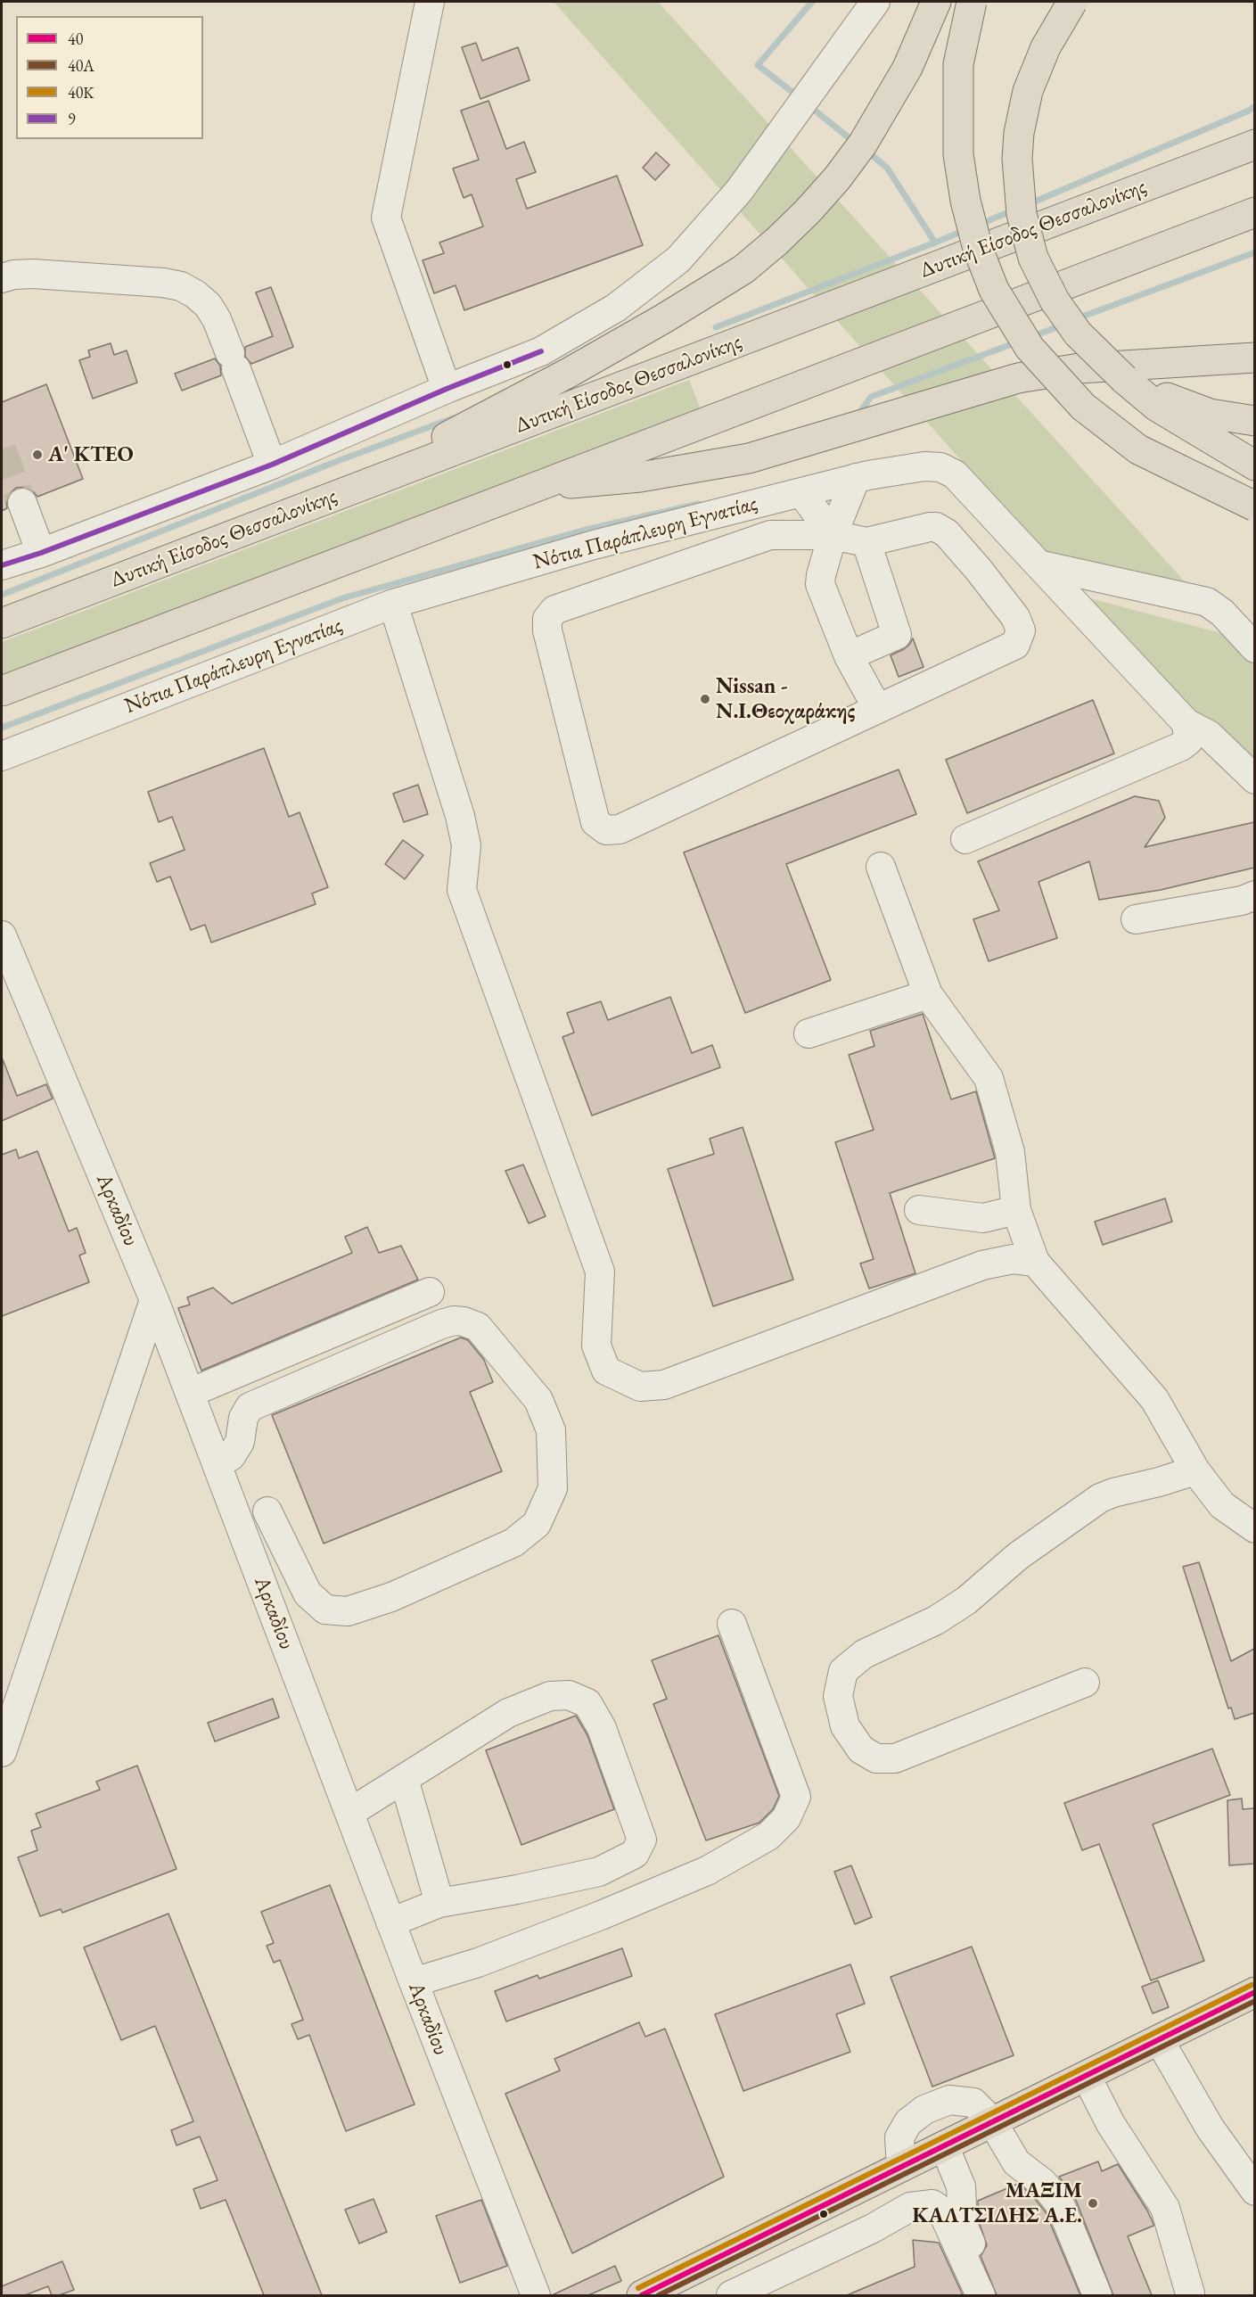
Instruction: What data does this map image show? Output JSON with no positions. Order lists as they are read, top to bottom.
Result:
{
  "streets": {
    "main road": ["Δυτική Είσοδος Θεσσαλονίκης"],
    "street": ["Νότια Παράπλευρη Εγνατίας", "Αρκαδίου"]
  },
  "places": ["Α' ΚΤΕΟ", "Nissan - Ν.Ι.Θεοχαράκης", "ΜΑΞΙΜ ΚΑΛΤΣΙΔΗΣ Α.Ε."],
  "lines": [
    "transit line 9",
    "transit line 40Κ",
    "transit line 40",
    "transit line 40Α"
  ],
  "legend": [
    "40",
    "40Α",
    "40Κ",
    "9"
  ]
}
